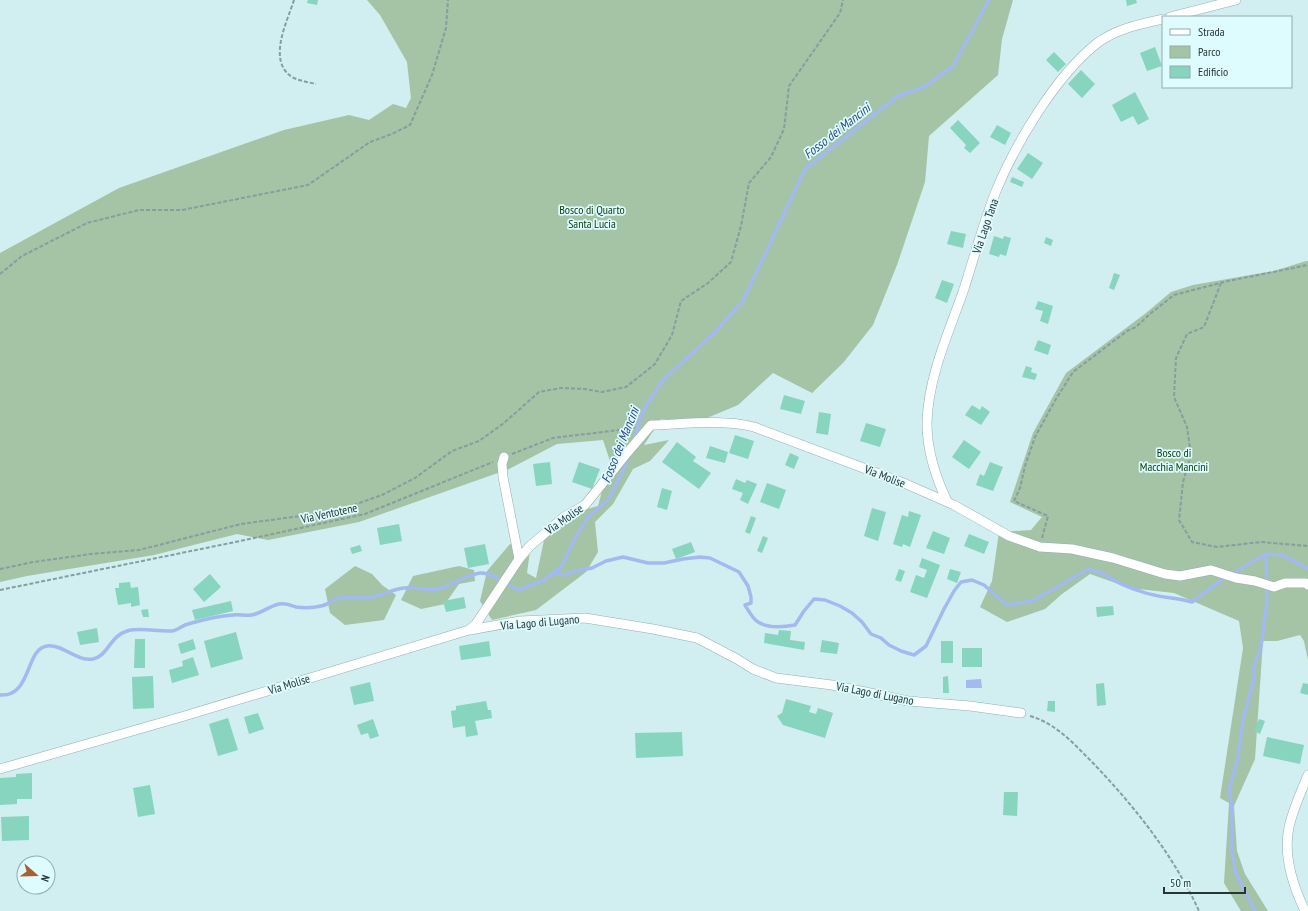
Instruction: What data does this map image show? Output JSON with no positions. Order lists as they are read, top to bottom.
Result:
{
  "streets": {
    "street": ["Via Lago Tana", "Via Molise", "Via Lago di Lugano"],
    "path": ["Via Ventotene"]
  },
  "crossings": [
    ["Via Lago Tana", "Via Molise"],
    ["Via Molise", "Via Ventotene"],
    ["Via Molise", "Via Lago di Lugano"]
  ],
  "water": ["Fosso dei Mancini"],
  "parks": ["Bosco di Quarto Santa Lucia", "Bosco di Macchia Mancini"],
  "legend": ["Strada", "Parco", "Edificio"],
  "scale_bar": "50 m",
  "north": "right"
}
